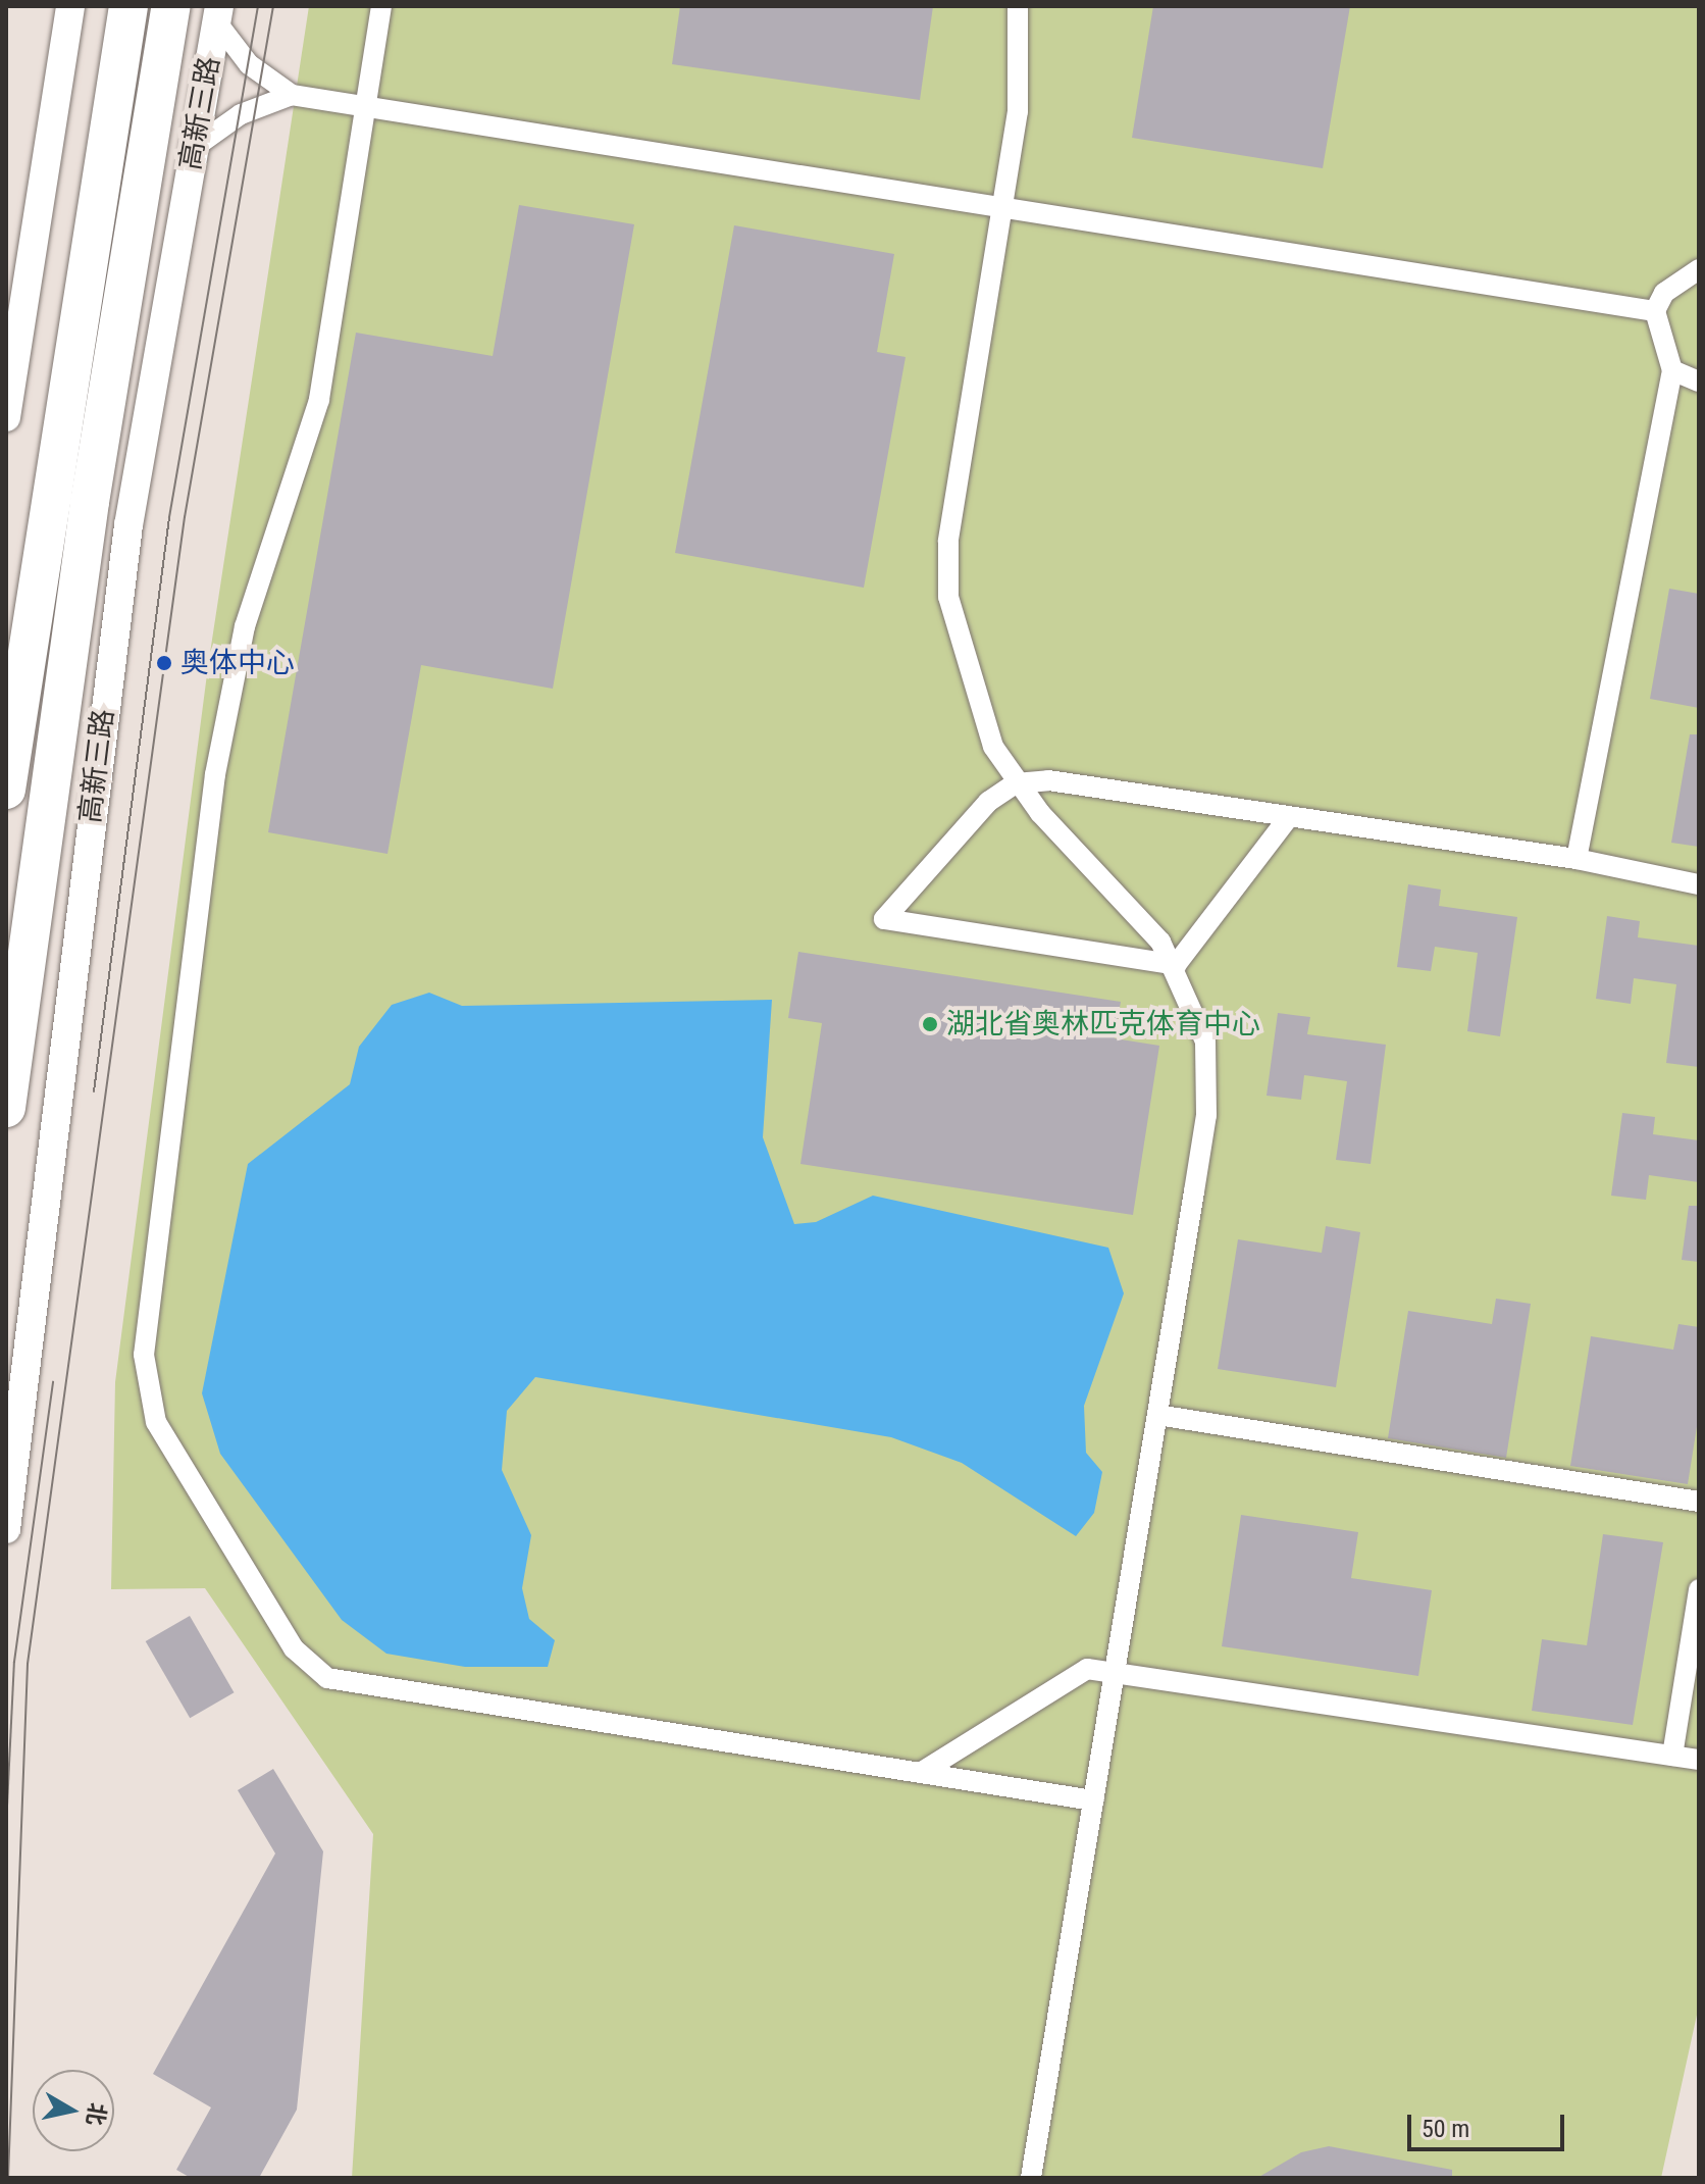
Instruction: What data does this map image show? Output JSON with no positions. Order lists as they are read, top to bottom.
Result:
{
  "streets": {
    "highway": ["高新三路"]
  },
  "places": ["奥体中心", "湖北省奥林匹克体育中心"],
  "scale_bar": "50 m",
  "north": "right"
}
